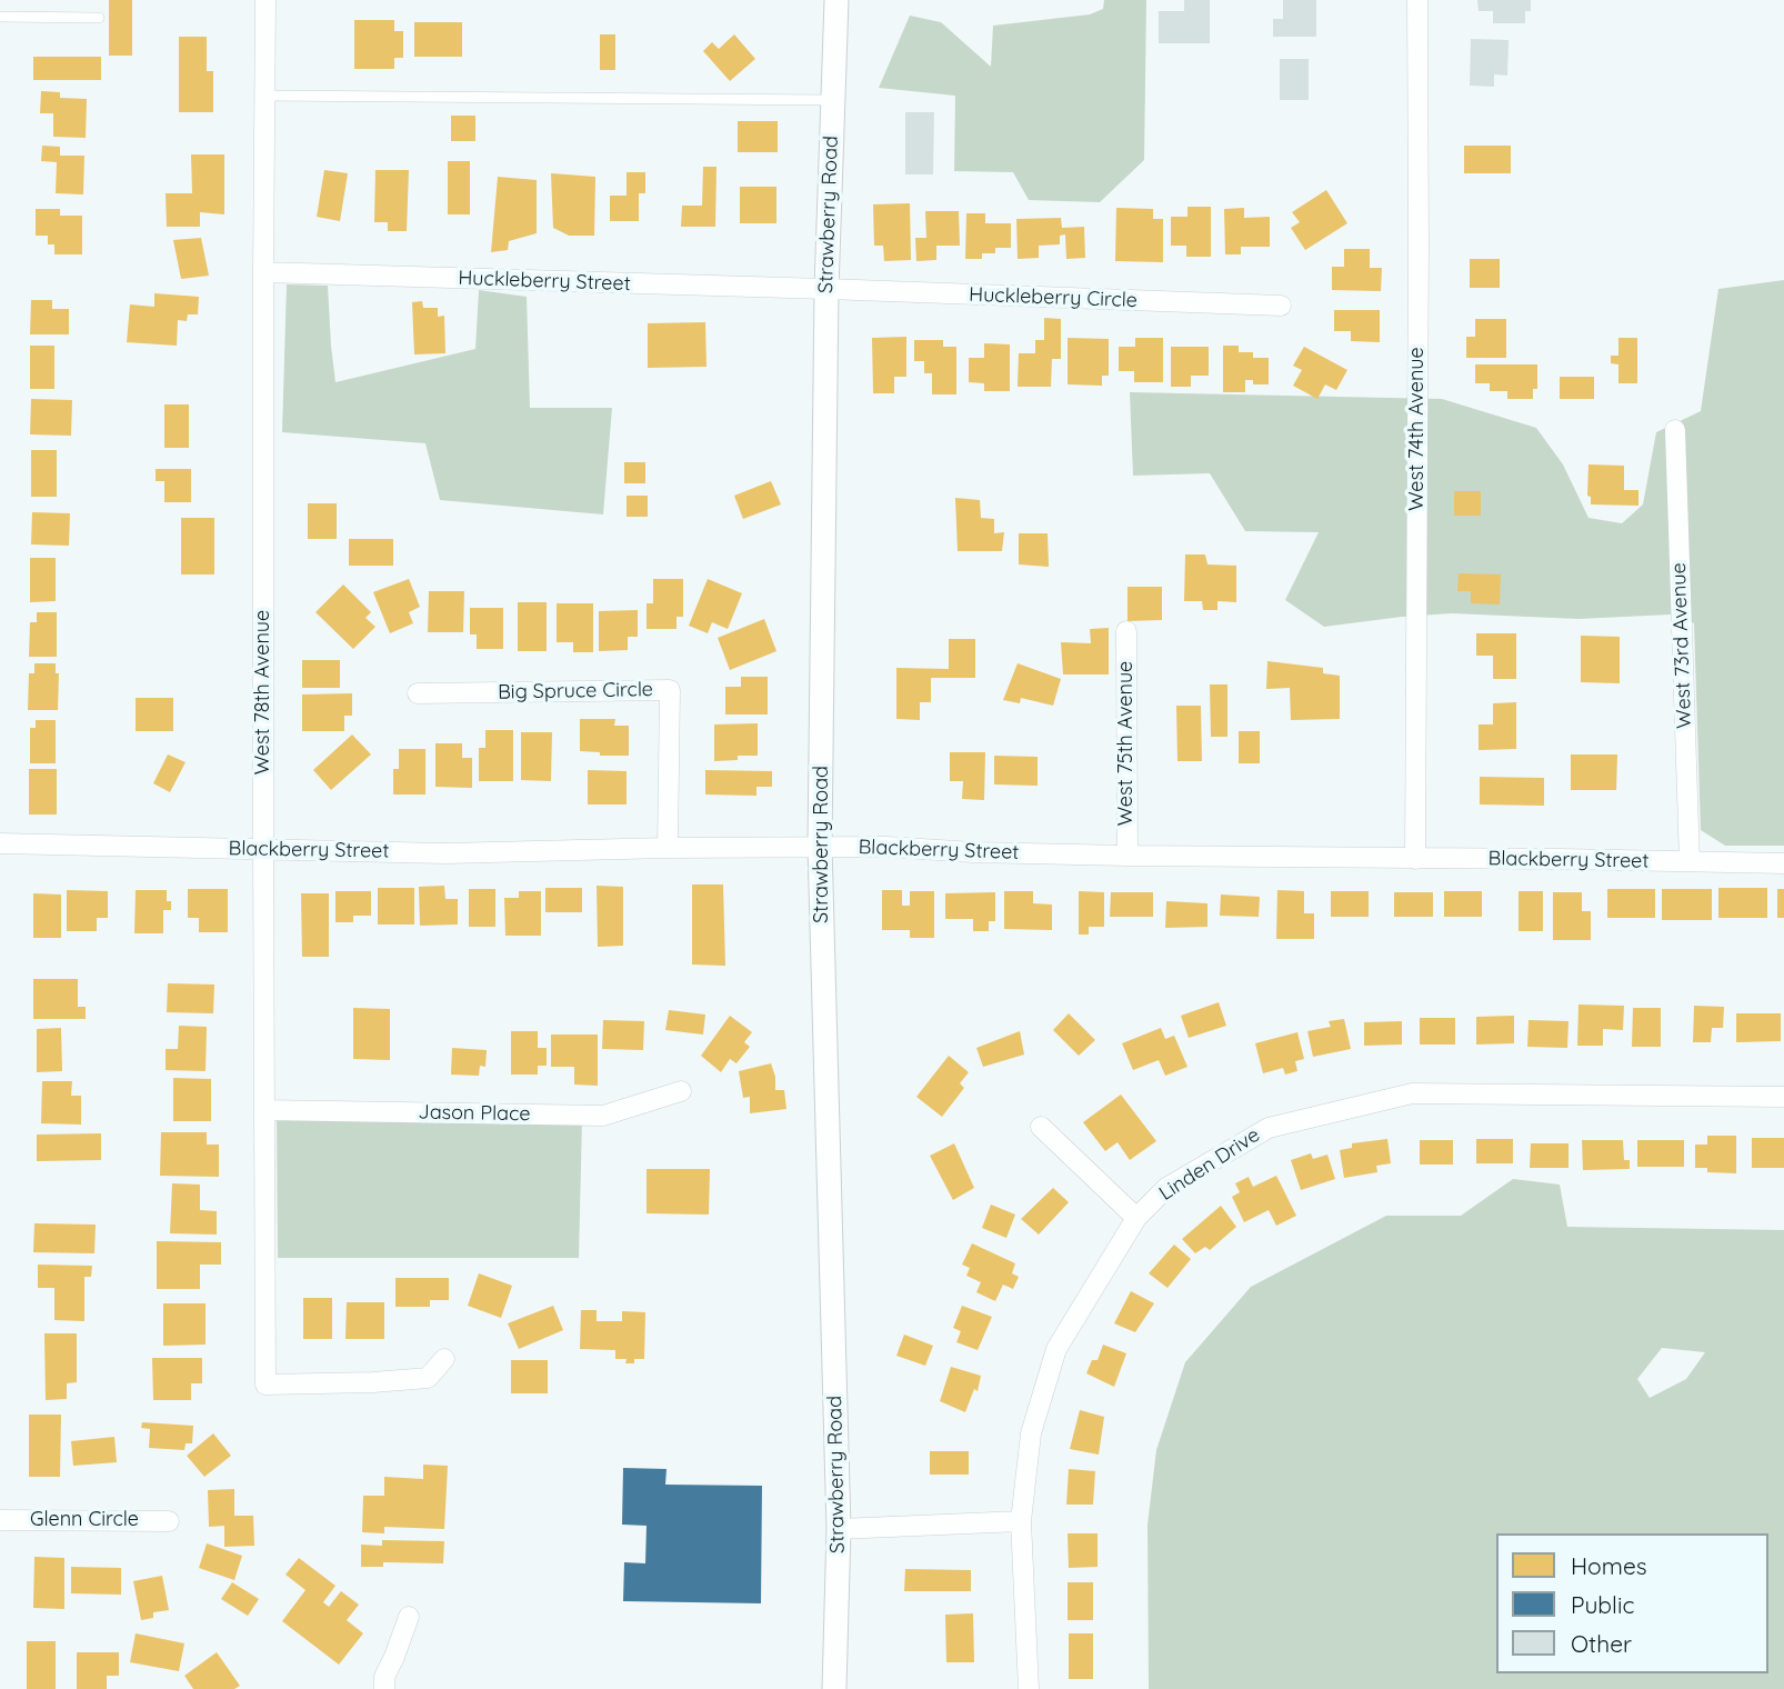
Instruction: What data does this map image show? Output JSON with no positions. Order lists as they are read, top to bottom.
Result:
{
  "streets": {
    "street": [
      "Strawberry Road",
      "Huckleberry Street",
      "Huckleberry Circle",
      "West 74th Avenue",
      "West 73rd Avenue",
      "Big Spruce Circle",
      "West 78th Avenue",
      "West 75th Avenue",
      "Blackberry Street",
      "Jason Place",
      "Linden Drive",
      "Glenn Circle"
    ]
  },
  "crossings": [
    ["Strawberry Road", "Huckleberry Street"],
    ["Strawberry Road", "Huckleberry Circle"],
    ["Strawberry Road", "Blackberry Street"],
    ["Huckleberry Street", "Huckleberry Circle"],
    ["Huckleberry Street", "West 78th Avenue"],
    ["West 74th Avenue", "Blackberry Street"],
    ["West 73rd Avenue", "Blackberry Street"],
    ["Big Spruce Circle", "Blackberry Street"],
    ["West 78th Avenue", "Blackberry Street"],
    ["West 78th Avenue", "Jason Place"],
    ["West 75th Avenue", "Blackberry Street"]
  ],
  "legend": ["Homes", "Public", "Other"]
}
